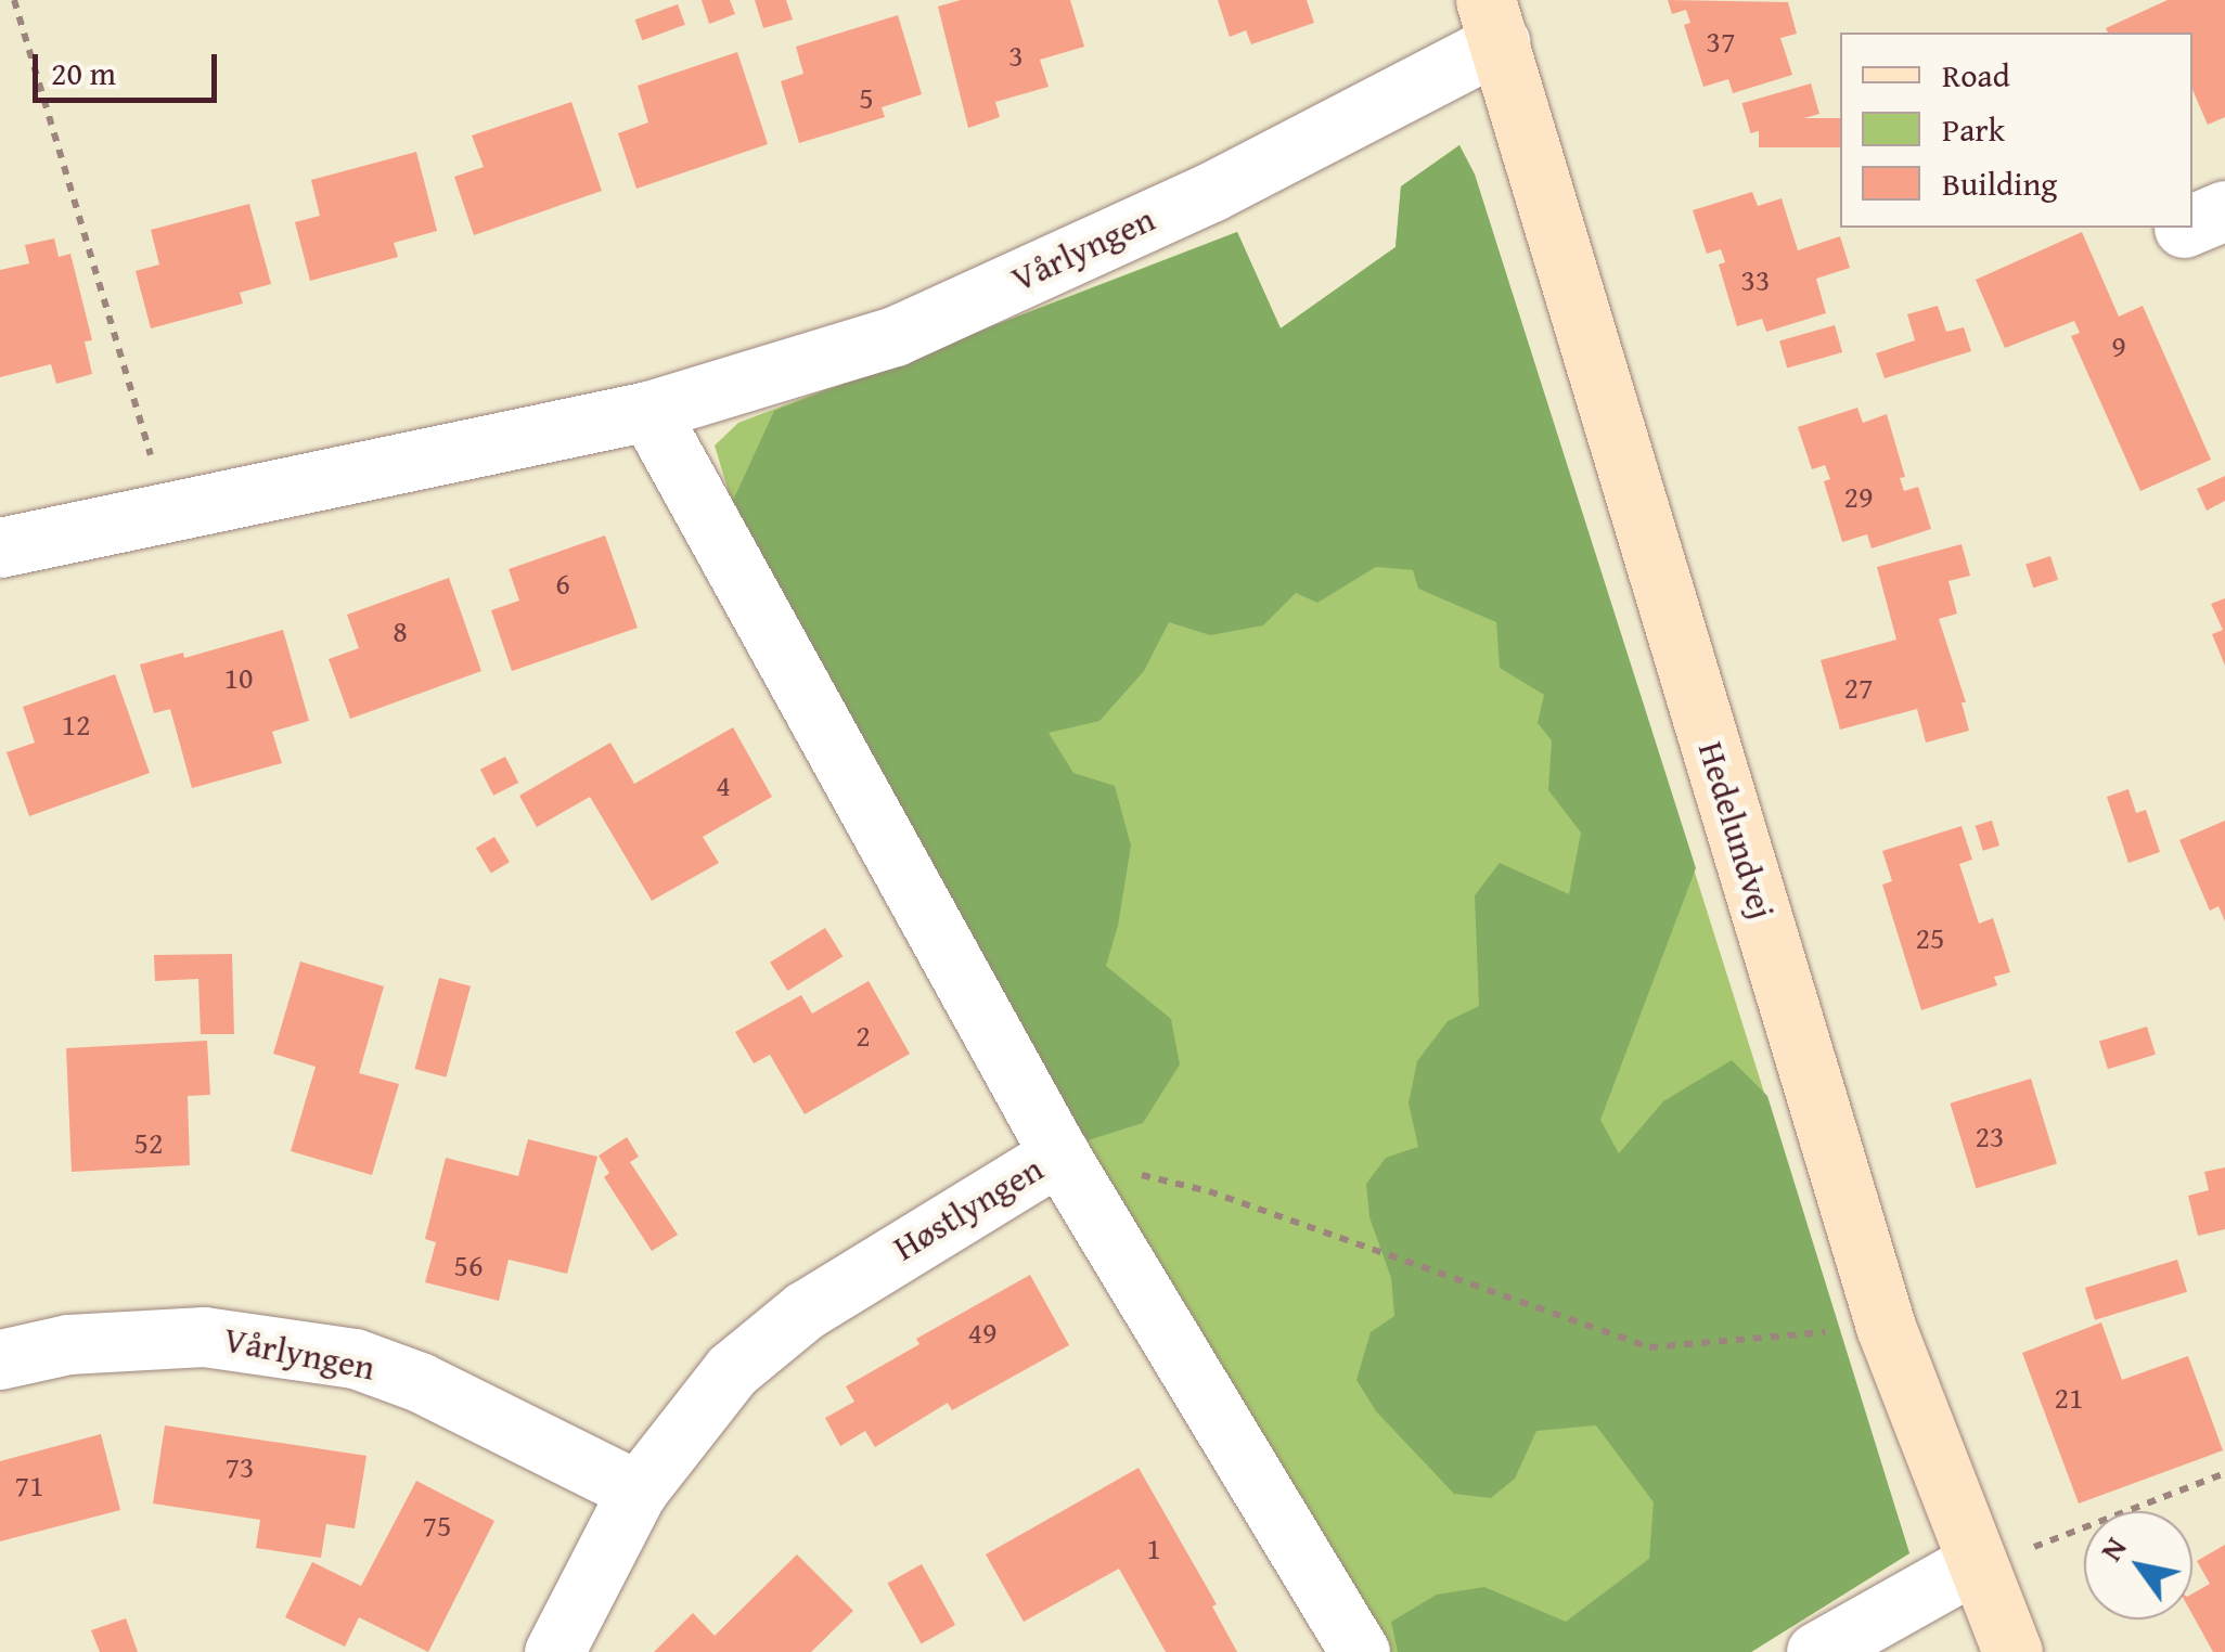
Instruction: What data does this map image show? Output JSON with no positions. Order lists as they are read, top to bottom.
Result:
{
  "streets": {
    "street": ["Vårlyngen", "Hedelundvej", "Høstlyngen"]
  },
  "crossings": [
    ["Vårlyngen", "Hedelundvej"],
    ["Vårlyngen", "Høstlyngen"]
  ],
  "house_numbers": [
    "37",
    "3",
    "5",
    "33",
    "9",
    "29",
    "6",
    "8",
    "10",
    "27",
    "12",
    "4",
    "25",
    "2",
    "23",
    "52",
    "56",
    "49",
    "21",
    "73",
    "71",
    "75",
    "1"
  ],
  "legend": ["Road", "Park", "Building"],
  "scale_bar": "20 m",
  "north": "top left"
}
